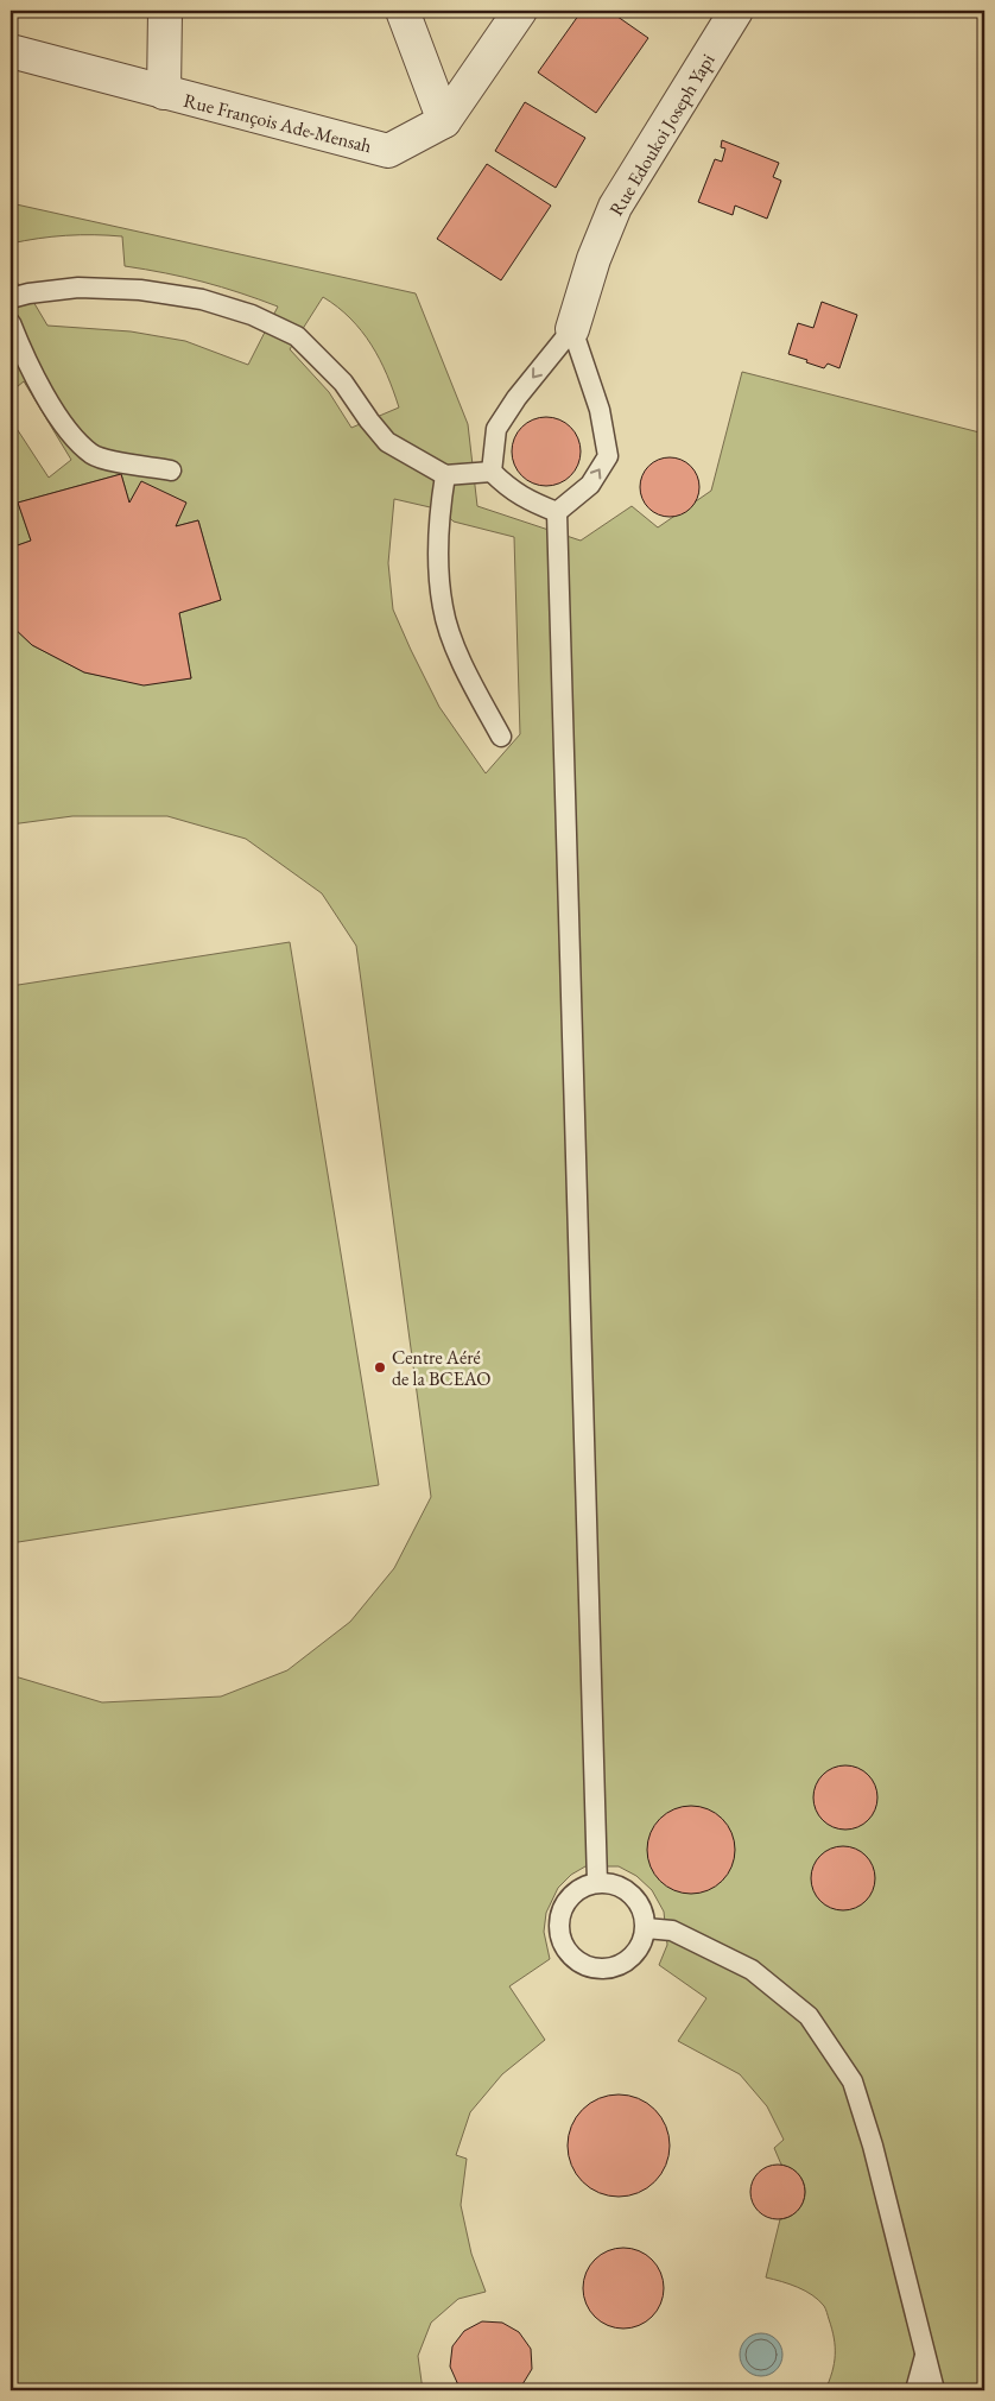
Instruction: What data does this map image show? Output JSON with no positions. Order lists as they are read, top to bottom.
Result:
{
  "streets": {
    "street": ["Rue François Ade-Mensah", "Rue Edoukoi Joseph Yapi"]
  },
  "places": ["Centre Aéré de la BCEAO"]
}
